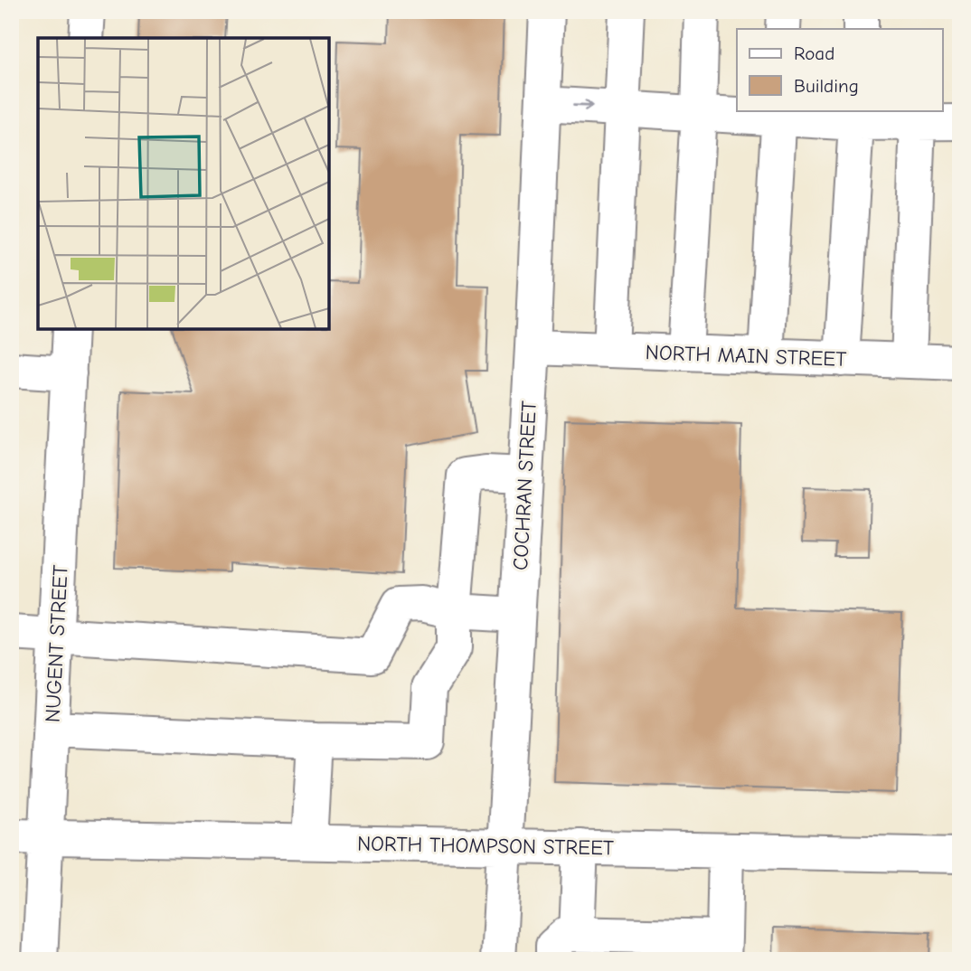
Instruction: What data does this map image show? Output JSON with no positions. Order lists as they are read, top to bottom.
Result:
{
  "streets": {
    "street": [
      "NORTH MAIN STREET",
      "COCHRAN STREET",
      "NUGENT STREET",
      "NORTH THOMPSON STREET"
    ]
  },
  "crossings": [
    ["NORTH MAIN STREET", "COCHRAN STREET"],
    ["COCHRAN STREET", "NORTH THOMPSON STREET"],
    ["NUGENT STREET", "NORTH THOMPSON STREET"]
  ],
  "legend": ["Road", "Building"]
}
